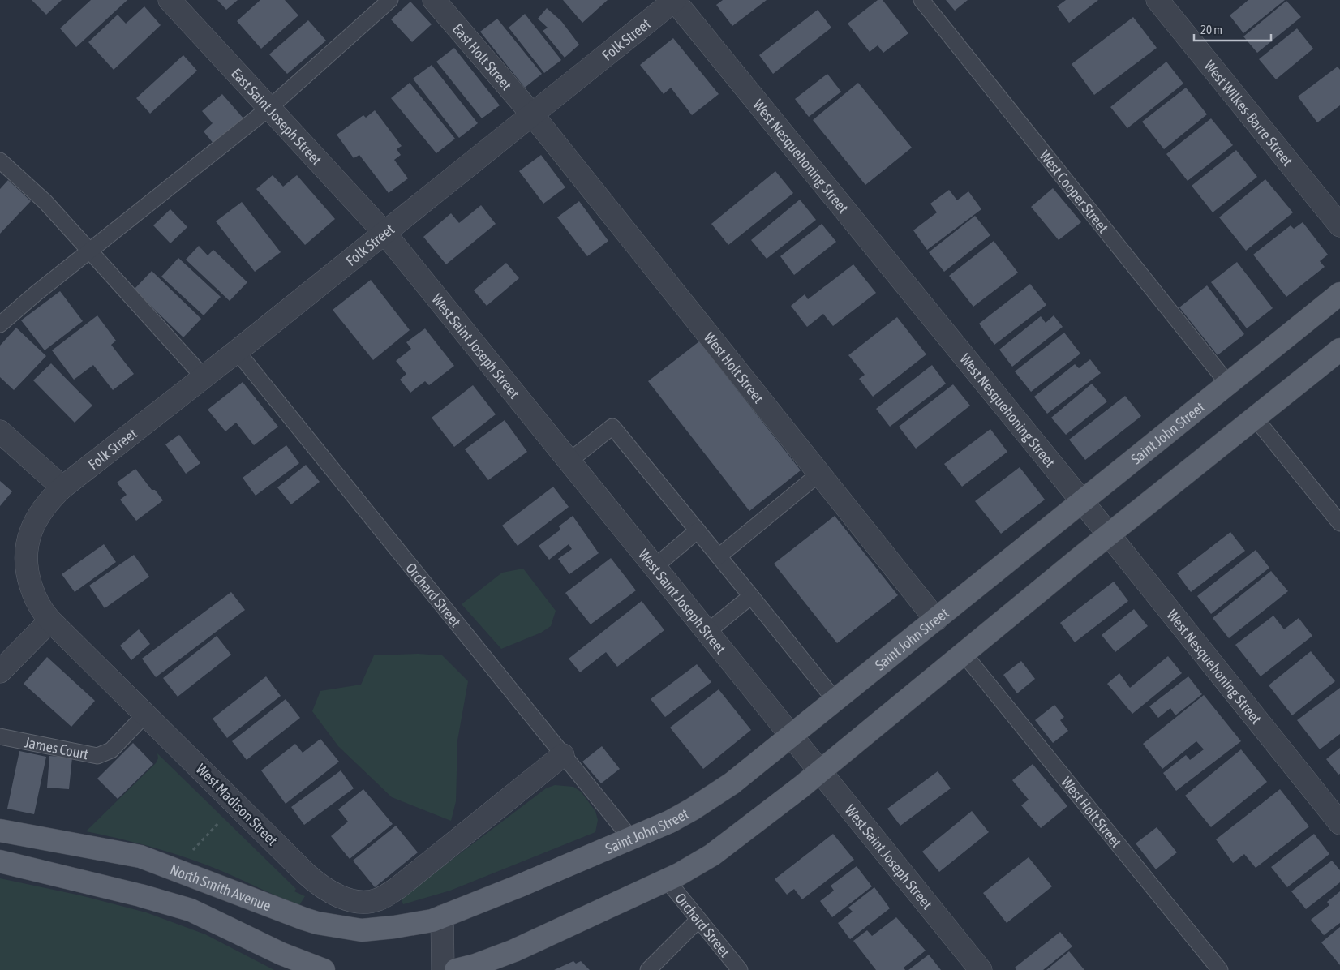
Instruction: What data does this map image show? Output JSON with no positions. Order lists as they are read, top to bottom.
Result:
{
  "streets": {
    "main road": ["Saint John Street", "North Smith Avenue"],
    "street": [
      "Folk Street",
      "East Holt Street",
      "West Wilkes-Barre Street",
      "East Saint Joseph Street",
      "West Nesquehoning Street",
      "West Saint Joseph Street",
      "West Holt Street",
      "West Madison Street"
    ],
    "lane": ["West Cooper Street", "Orchard Street", "James Court"]
  },
  "crossings": [
    ["Folk Street", "East Holt Street"],
    ["Folk Street", "East Saint Joseph Street"],
    ["Folk Street", "West Nesquehoning Street"],
    ["Folk Street", "West Saint Joseph Street"],
    ["Folk Street", "West Holt Street"],
    ["Folk Street", "Orchard Street"],
    ["Folk Street", "West Madison Street"],
    ["East Holt Street", "West Holt Street"],
    ["East Saint Joseph Street", "West Saint Joseph Street"],
    ["West Nesquehoning Street", "Saint John Street"],
    ["West Cooper Street", "Saint John Street"],
    ["West Saint Joseph Street", "Saint John Street"],
    ["West Holt Street", "Saint John Street"],
    ["Saint John Street", "Orchard Street"],
    ["Saint John Street", "North Smith Avenue"],
    ["Orchard Street", "West Madison Street"],
    ["James Court", "West Madison Street"]
  ],
  "scale_bar": "20 m"
}
